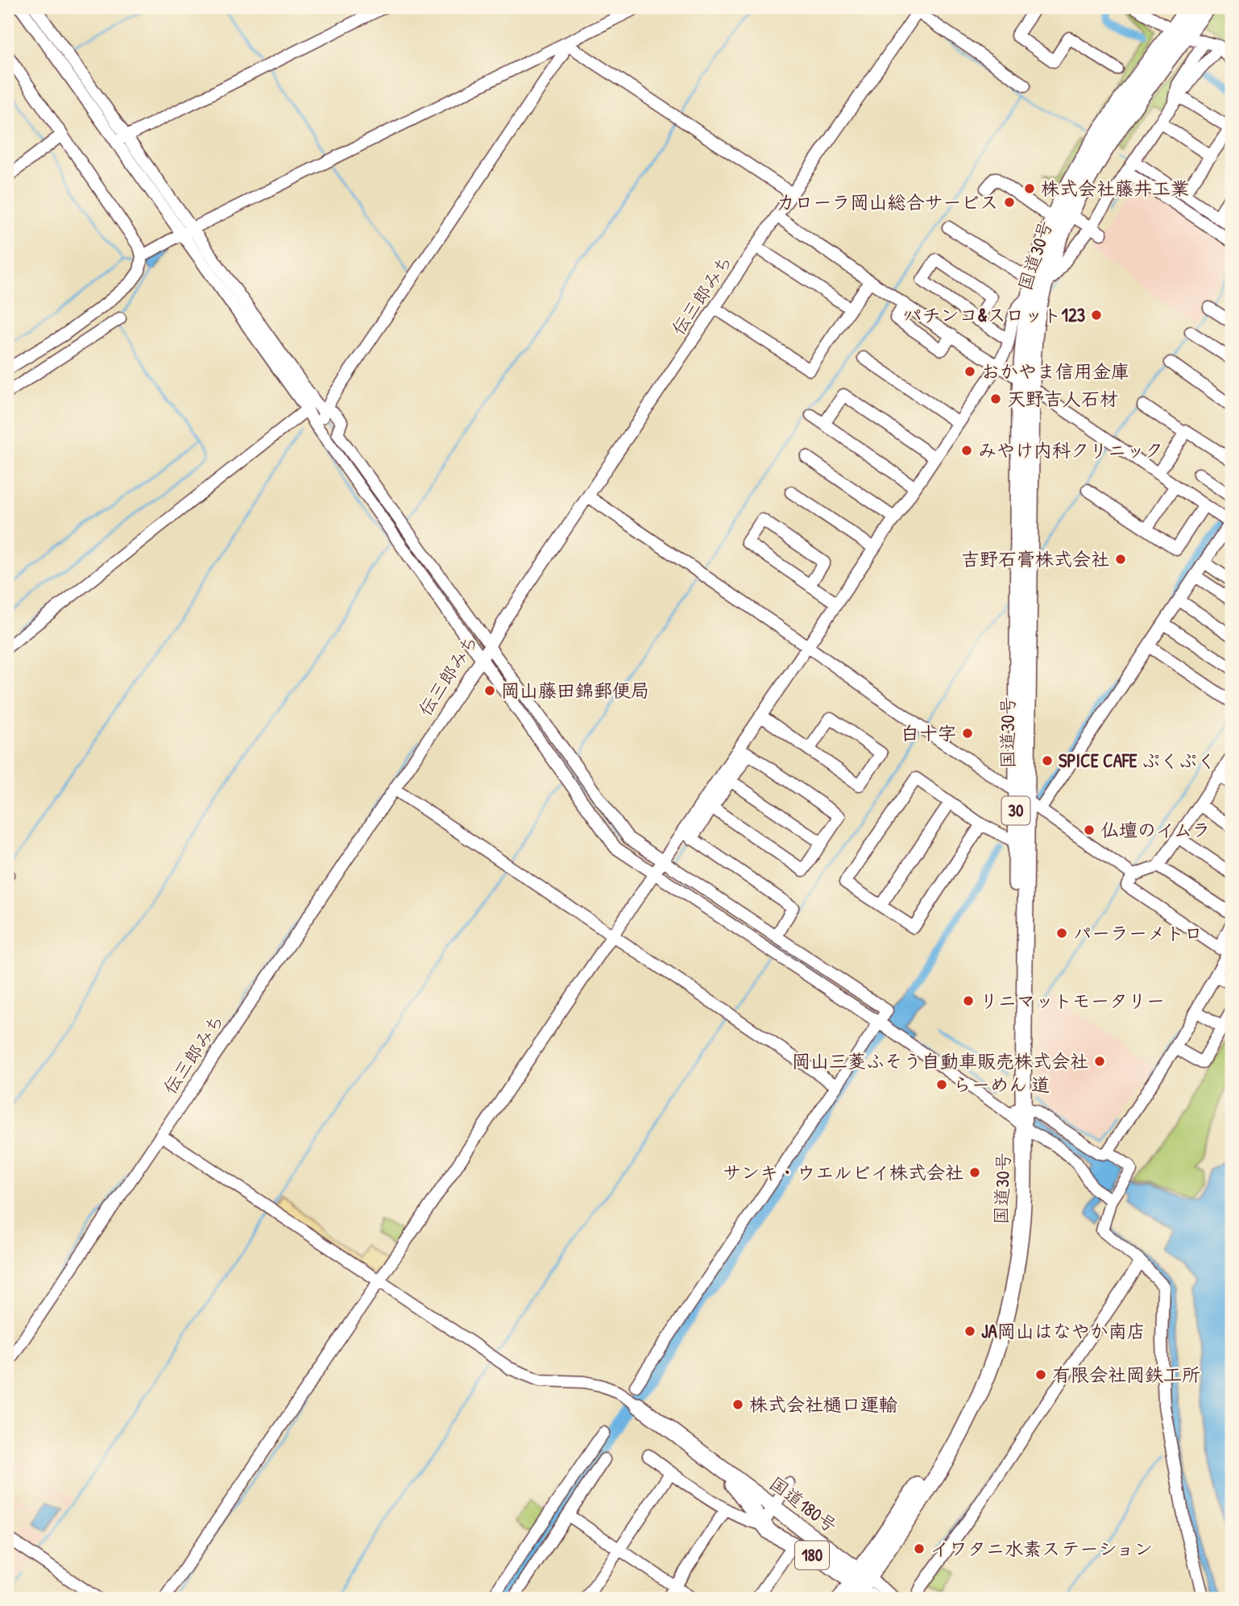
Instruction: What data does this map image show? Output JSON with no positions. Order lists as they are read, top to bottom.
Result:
{
  "streets": {
    "highway": [
      "国道30号",
      "30",
      "国道180号",
      "180"
    ],
    "street": ["伝三郎みち"]
  },
  "crossings": [
    ["国道30号", "国道180号"]
  ],
  "places": [
    "株式会社藤井工業",
    "カローラ岡山総合サービス",
    "パチンコ&スロット123",
    "おかやま信用金庫",
    "天野吉人石材",
    "みやけ内科クリニック",
    "吉野石膏株式会社",
    "岡山藤田錦郵便局",
    "白十字",
    "SPICE CAFE ぷくぷく",
    "仏壇のイムラ",
    "パーラーメトロ",
    "リニマットモータリー",
    "岡山三菱ふそう自動車販売株式会社",
    "らーめん 道",
    "サンキ・ウエルビイ株式会社",
    "JA岡山はなやか南店",
    "有限会社岡鉄工所",
    "株式会社樋口運輸",
    "イワタニ水素ステーション"
  ]
}
